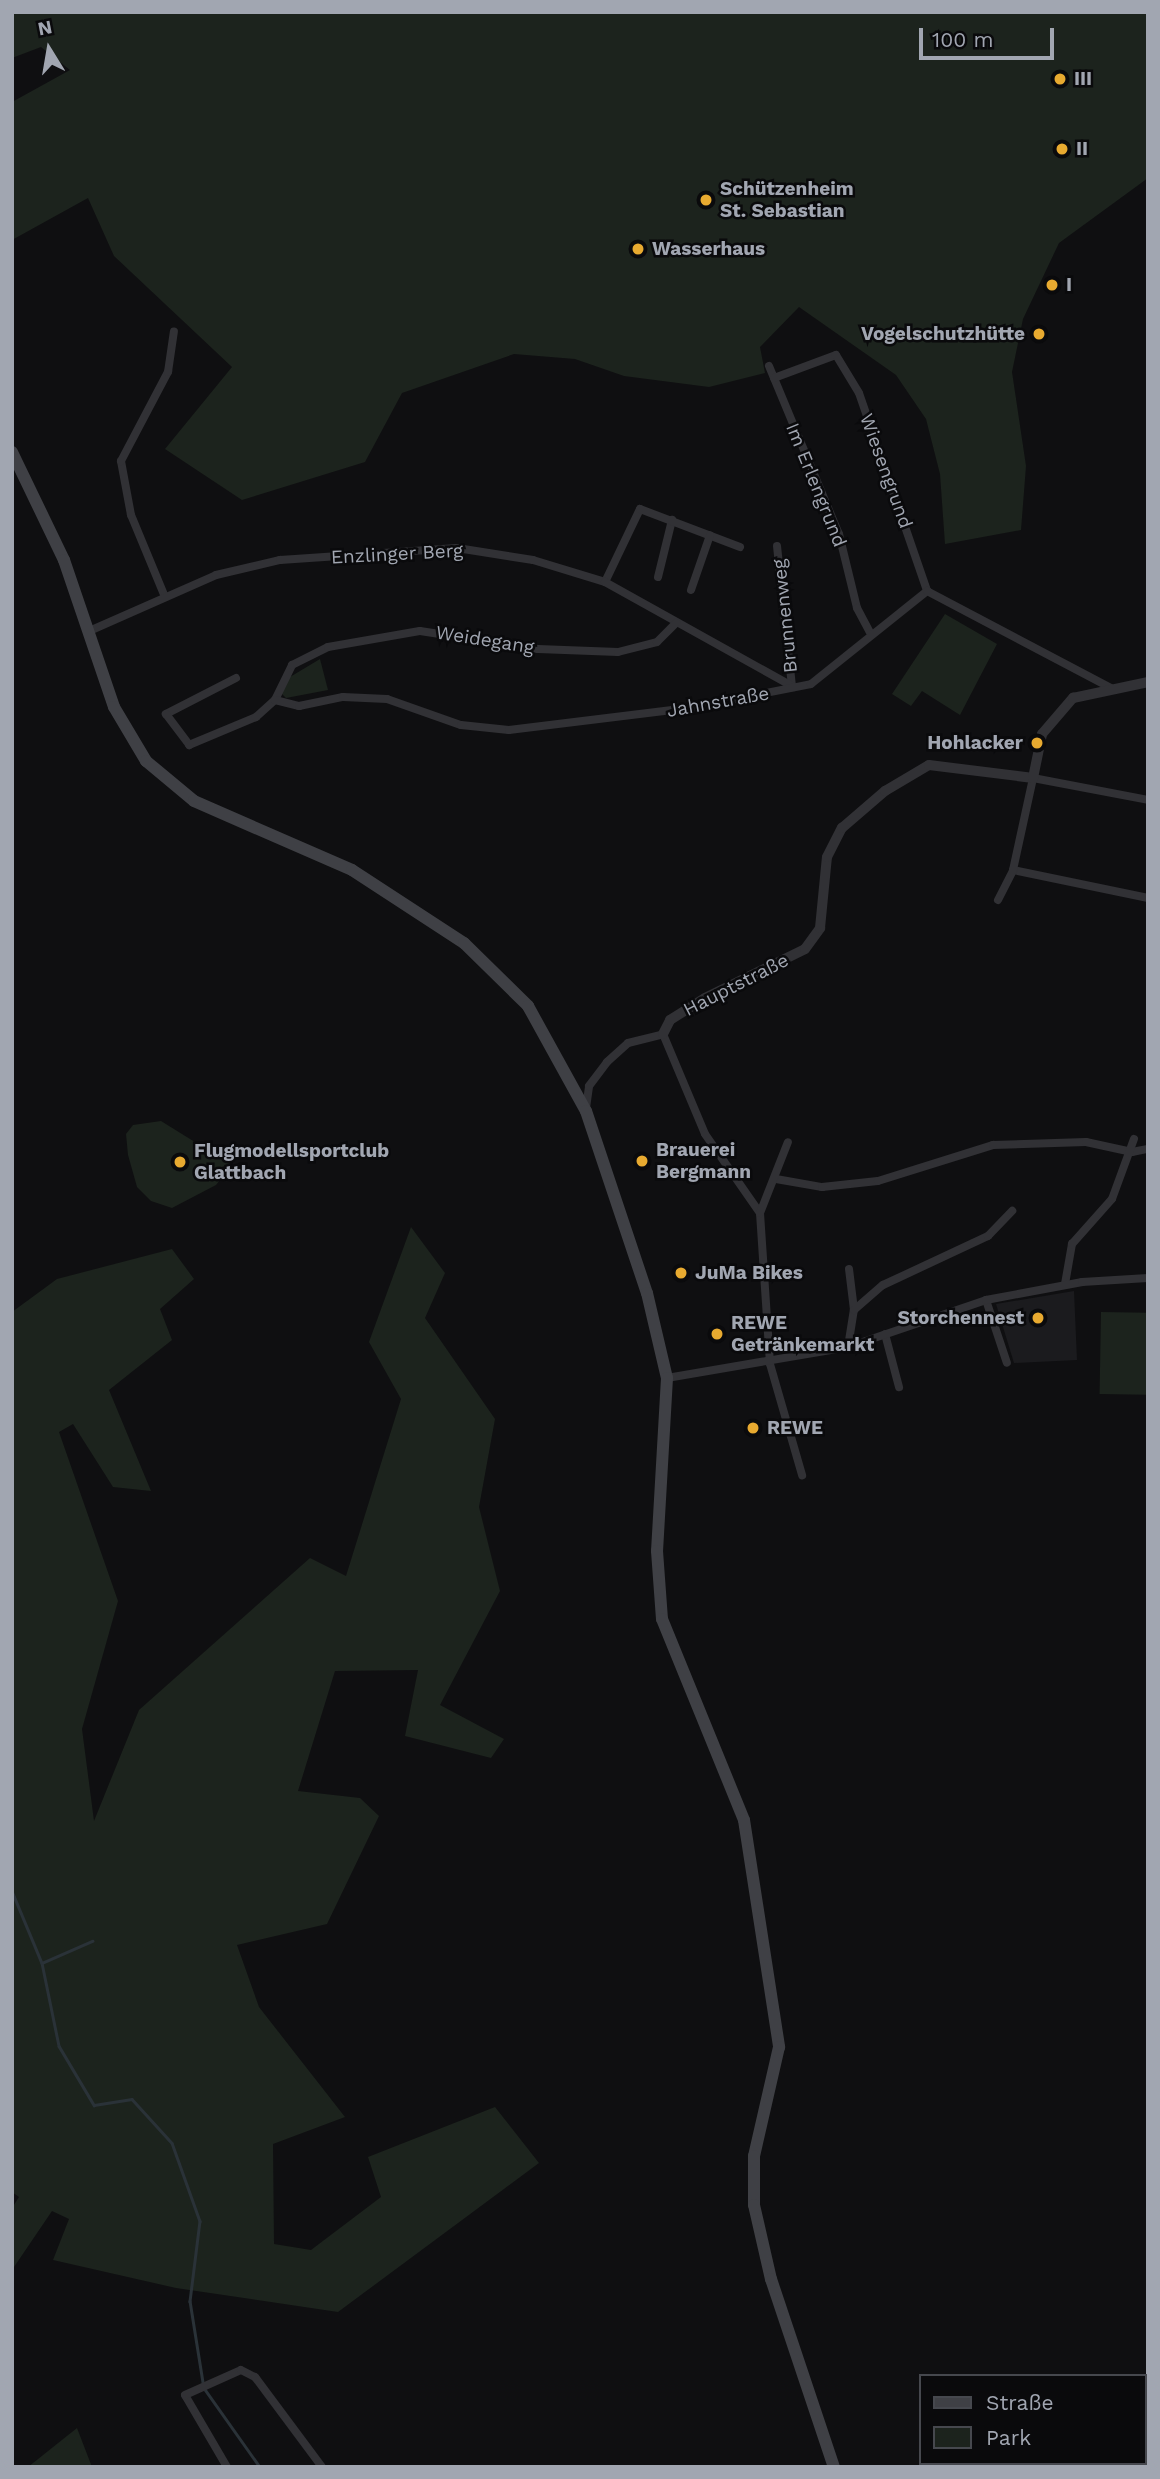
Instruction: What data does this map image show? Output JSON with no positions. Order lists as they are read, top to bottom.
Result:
{
  "streets": {
    "street": [
      "Wiesengrund",
      "Im Erlengrund",
      "Enzlinger Berg",
      "Brunnenweg",
      "Weidegang",
      "Jahnstraße",
      "Hauptstraße"
    ]
  },
  "crossings": [
    ["Wiesengrund", "Im Erlengrund"],
    ["Wiesengrund", "Jahnstraße"],
    ["Im Erlengrund", "Jahnstraße"],
    ["Enzlinger Berg", "Brunnenweg"],
    ["Enzlinger Berg", "Weidegang"],
    ["Enzlinger Berg", "Jahnstraße"],
    ["Brunnenweg", "Jahnstraße"],
    ["Weidegang", "Jahnstraße"]
  ],
  "places": [
    "III",
    "II",
    "Schützenheim St. Sebastian",
    "Wasserhaus",
    "I",
    "Vogelschutzhütte",
    "Hohlacker",
    "Brauerei Bergmann",
    "Flugmodellsportclub Glattbach",
    "JuMa Bikes",
    "Storchennest",
    "REWE Getränkemarkt",
    "REWE"
  ],
  "legend": ["Straße", "Park"],
  "scale_bar": "100 m",
  "north": "top"
}
